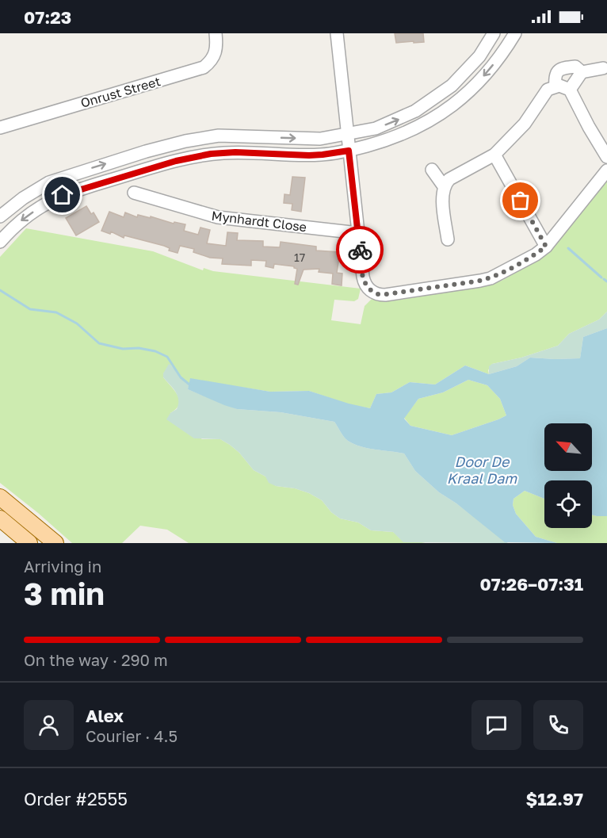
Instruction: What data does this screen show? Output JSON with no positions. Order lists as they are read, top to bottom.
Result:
{
  "streets": {
    "street": ["Onrust Street", "Mynhardt Close"]
  },
  "water": ["Door De Kraal Dam"],
  "house_numbers": ["17"],
  "north": "top left",
  "page": {
    "status": "07:23",
    "heading": ["3 min", "Arriving in", "07:26–07:31"],
    "panel": [
      "Alex",
      "Courier · 4.5",
      "Order #2555",
      "$12.97"
    ],
    "bar": "On the way · 290 m"
  }
}
